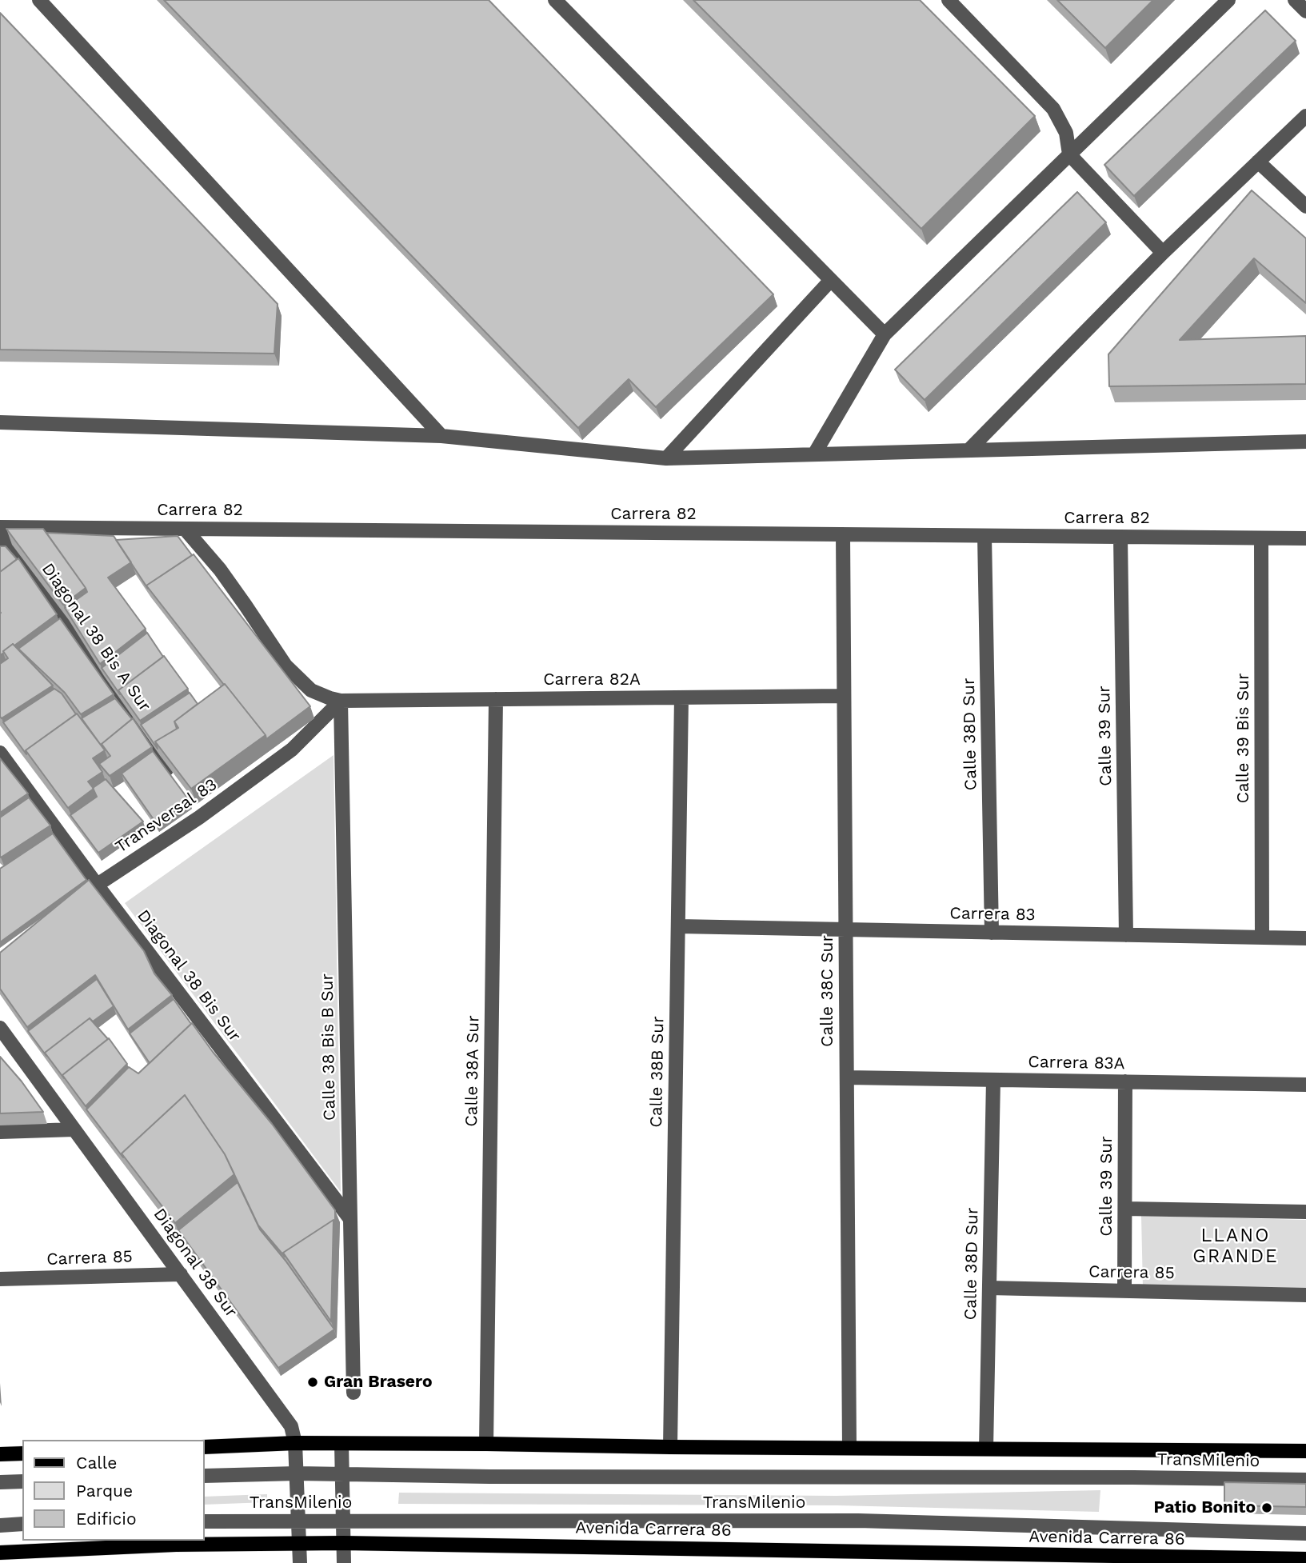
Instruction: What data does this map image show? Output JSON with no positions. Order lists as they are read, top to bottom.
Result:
{
  "streets": {
    "main road": ["Avenida Carrera 86"],
    "street": [
      "Carrera 82",
      "Diagonal 38 Bis A Sur",
      "Carrera 82A",
      "Calle 38D Sur",
      "Calle 39 Sur",
      "Calle 39 Bis Sur",
      "Transversal 83",
      "Carrera 83",
      "Diagonal 38 Bis Sur",
      "Calle 38C Sur",
      "Calle 38 Bis B Sur",
      "Carrera 83A",
      "Calle 38A Sur",
      "Calle 38B Sur",
      "Carrera 85",
      "Diagonal 38 Sur",
      "TransMilenio"
    ]
  },
  "crossings": [
    ["Carrera 82", "Carrera 82A"],
    ["Carrera 82", "Calle 38D Sur"],
    ["Carrera 82", "Calle 39 Sur"],
    ["Carrera 82", "Calle 39 Bis Sur"],
    ["Carrera 82", "Calle 38C Sur"],
    ["Carrera 82A", "Transversal 83"],
    ["Carrera 82A", "Calle 38C Sur"],
    ["Carrera 82A", "Calle 38 Bis B Sur"],
    ["Carrera 82A", "Calle 38A Sur"],
    ["Carrera 82A", "Calle 38B Sur"],
    ["Calle 38D Sur", "Carrera 83"],
    ["Calle 38D Sur", "Carrera 83A"],
    ["Calle 38D Sur", "Carrera 85"],
    ["Calle 39 Sur", "Carrera 83"],
    ["Calle 39 Sur", "Carrera 83A"],
    ["Calle 39 Sur", "Carrera 85"],
    ["Calle 39 Bis Sur", "Carrera 83"],
    ["Transversal 83", "Diagonal 38 Bis Sur"],
    ["Transversal 83", "Calle 38 Bis B Sur"],
    ["Carrera 83", "Calle 38C Sur"],
    ["Carrera 83", "Calle 38B Sur"],
    ["Diagonal 38 Bis Sur", "Calle 38 Bis B Sur"],
    ["Calle 38C Sur", "Carrera 83A"],
    ["Carrera 85", "Diagonal 38 Sur"],
    ["Diagonal 38 Sur", "TransMilenio"],
    ["Diagonal 38 Sur", "Avenida Carrera 86"]
  ],
  "districts": ["LLANO GRANDE"],
  "places": ["Gran Brasero", "Patio Bonito"],
  "legend": ["Calle", "Parque", "Edificio"]
}
